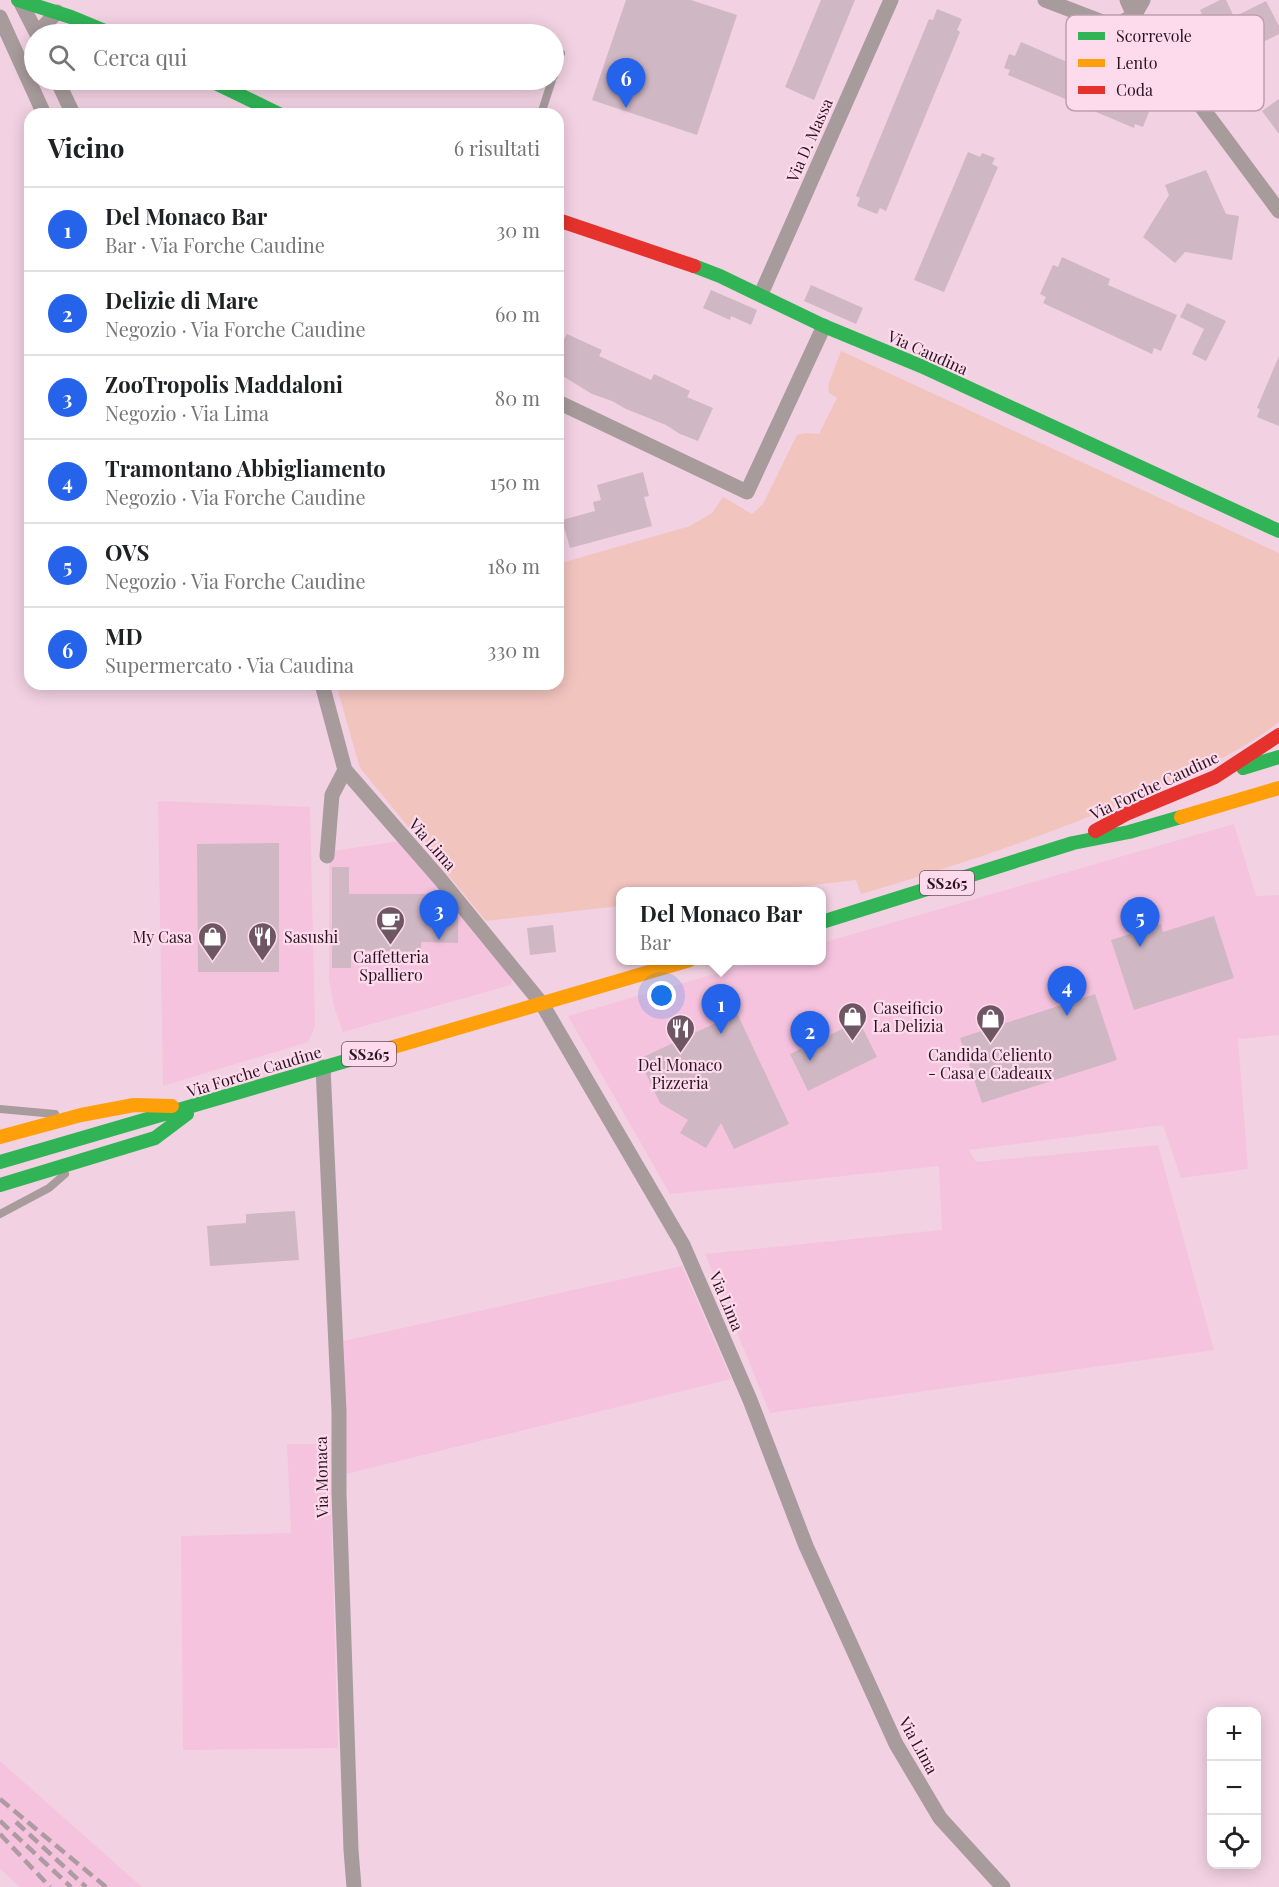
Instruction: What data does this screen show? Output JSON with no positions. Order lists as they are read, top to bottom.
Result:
{
  "streets": {
    "main road": ["Via Caudina", "Via Forche Caudine", "SS265"],
    "street": ["Via D. Massa", "Via Lima", "Via Monaca"]
  },
  "crossings": [
    ["Via D. Massa", "Via Caudina"],
    ["Via Forche Caudine", "Via Lima"],
    ["Via Forche Caudine", "Via Monaca"]
  ],
  "places": {
    "cafe": ["Caffetteria Spalliero"],
    "shop": ["My Casa", "Caseificio La Delizia", "Candida Celiento - Casa e Cadeaux"],
    "restaurant": ["Sasushi", "Del Monaco Pizzeria"]
  },
  "legend": ["Scorrevole", "Lento", "Coda"],
  "page": {
    "search": "Cerca qui",
    "pins": [
      "6",
      "3",
      "5",
      "4",
      "1",
      "2"
    ],
    "heading": ["Vicino", "6 risultati"],
    "list": [
      {
        "mark": "1",
        "name": "Del Monaco Bar",
        "note": "Bar · Via Forche Caudine",
        "value": "30 m"
      },
      {
        "mark": "2",
        "name": "Delizie di Mare",
        "note": "Negozio · Via Forche Caudine",
        "value": "60 m"
      },
      {
        "mark": "3",
        "name": "ZooTropolis Maddaloni",
        "note": "Negozio · Via Lima",
        "value": "80 m"
      },
      {
        "mark": "4",
        "name": "Tramontano Abbigliamento",
        "note": "Negozio · Via Forche Caudine",
        "value": "150 m"
      },
      {
        "mark": "5",
        "name": "OVS",
        "note": "Negozio · Via Forche Caudine",
        "value": "180 m"
      },
      {
        "mark": "6",
        "name": "MD",
        "note": "Supermercato · Via Caudina",
        "value": "330 m"
      }
    ],
    "popup": ["Del Monaco Bar", "Bar"],
    "map_buttons": ["+", "−"]
  }
}
